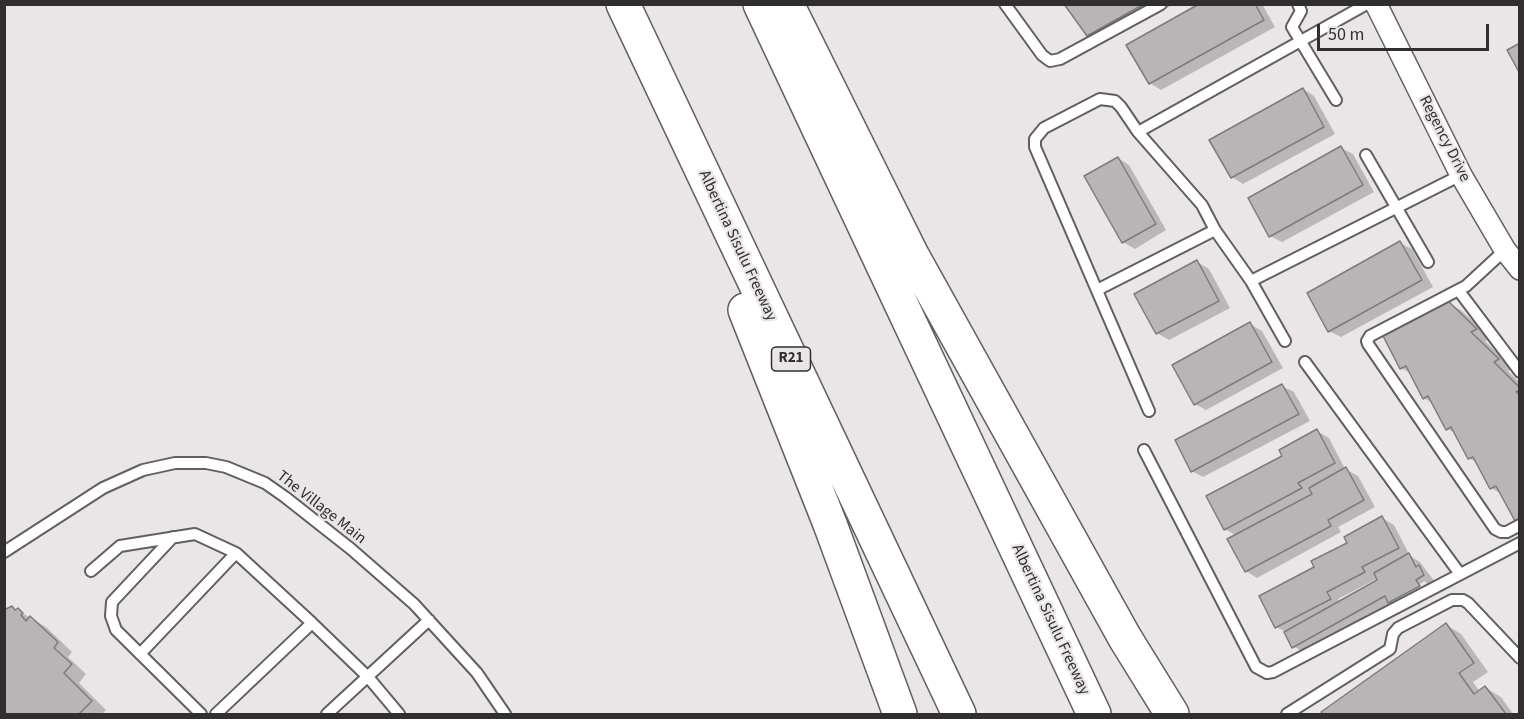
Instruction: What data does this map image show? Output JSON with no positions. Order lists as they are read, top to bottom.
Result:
{
  "streets": {
    "highway": ["Albertina Sisulu Freeway", "R21"],
    "street": ["Regency Drive"],
    "lane": ["The Village Main"]
  },
  "scale_bar": "50 m"
}
